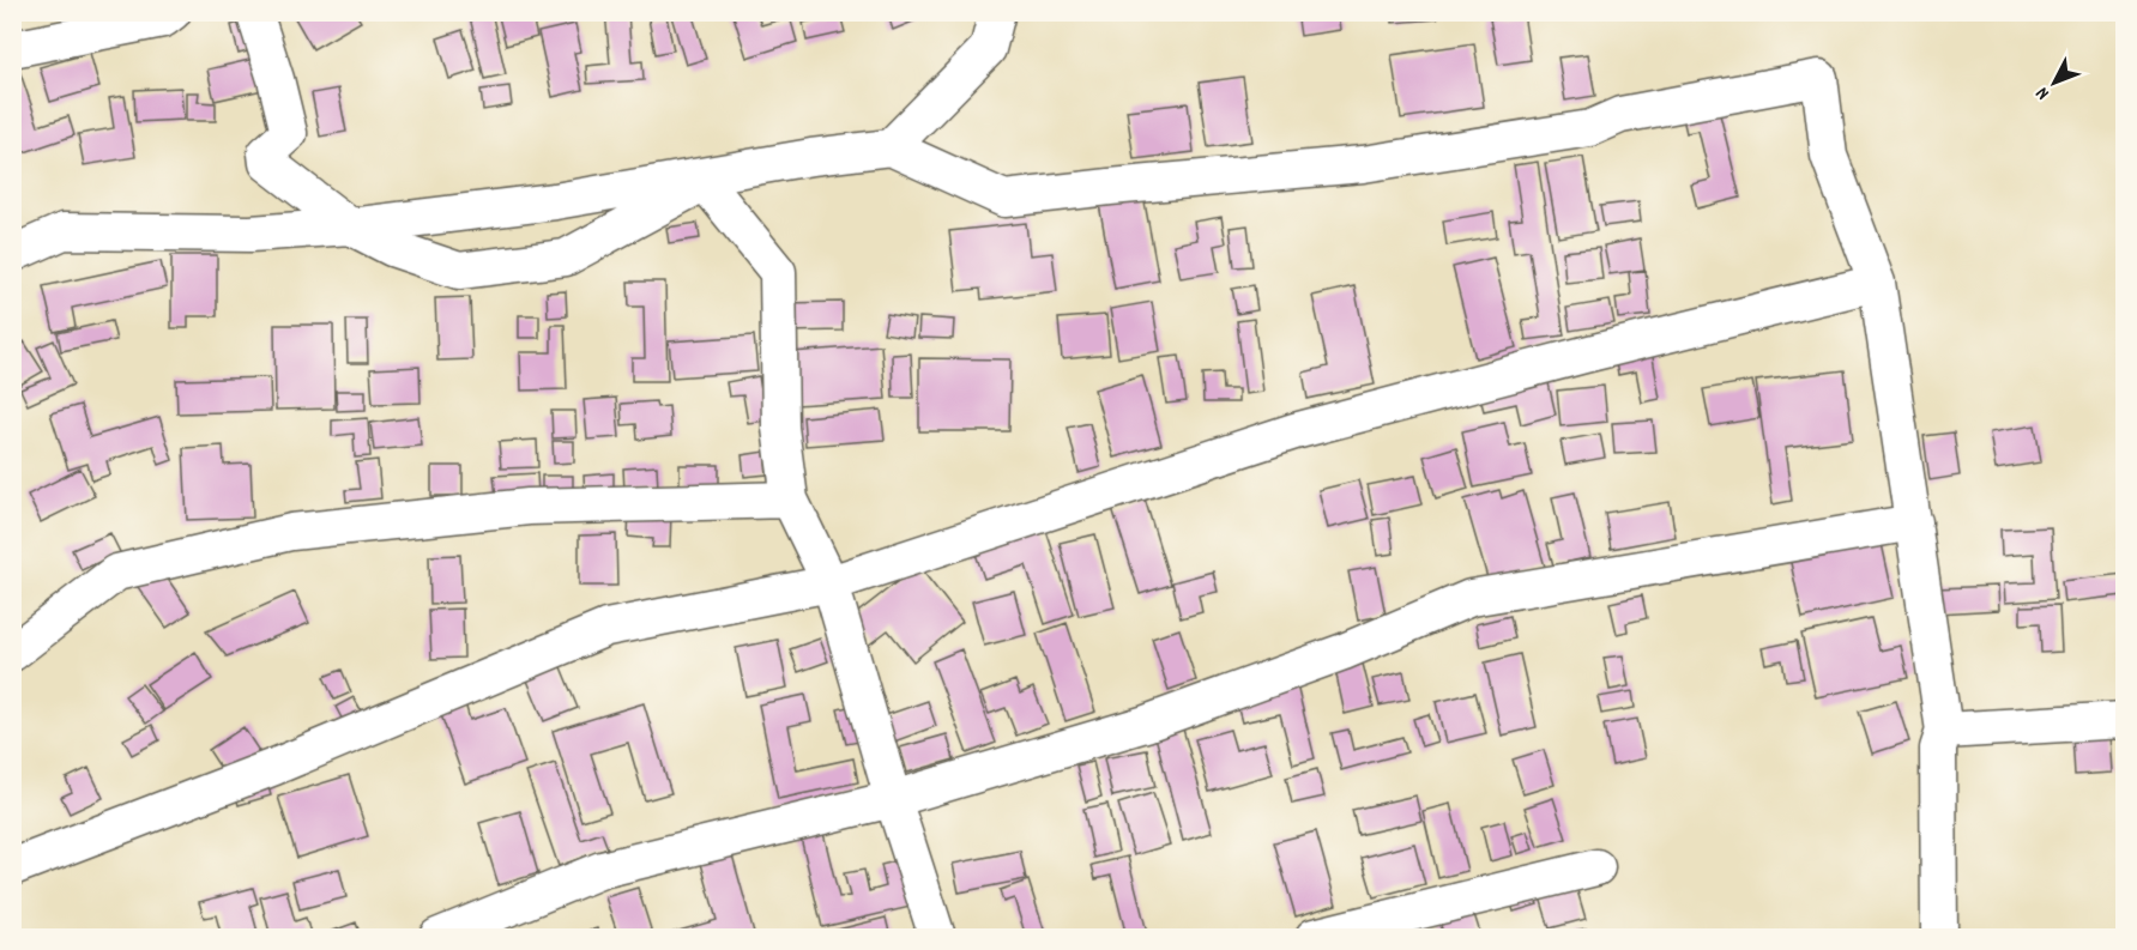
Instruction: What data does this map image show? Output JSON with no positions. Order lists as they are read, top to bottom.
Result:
{
  "north": "bottom left"
}
